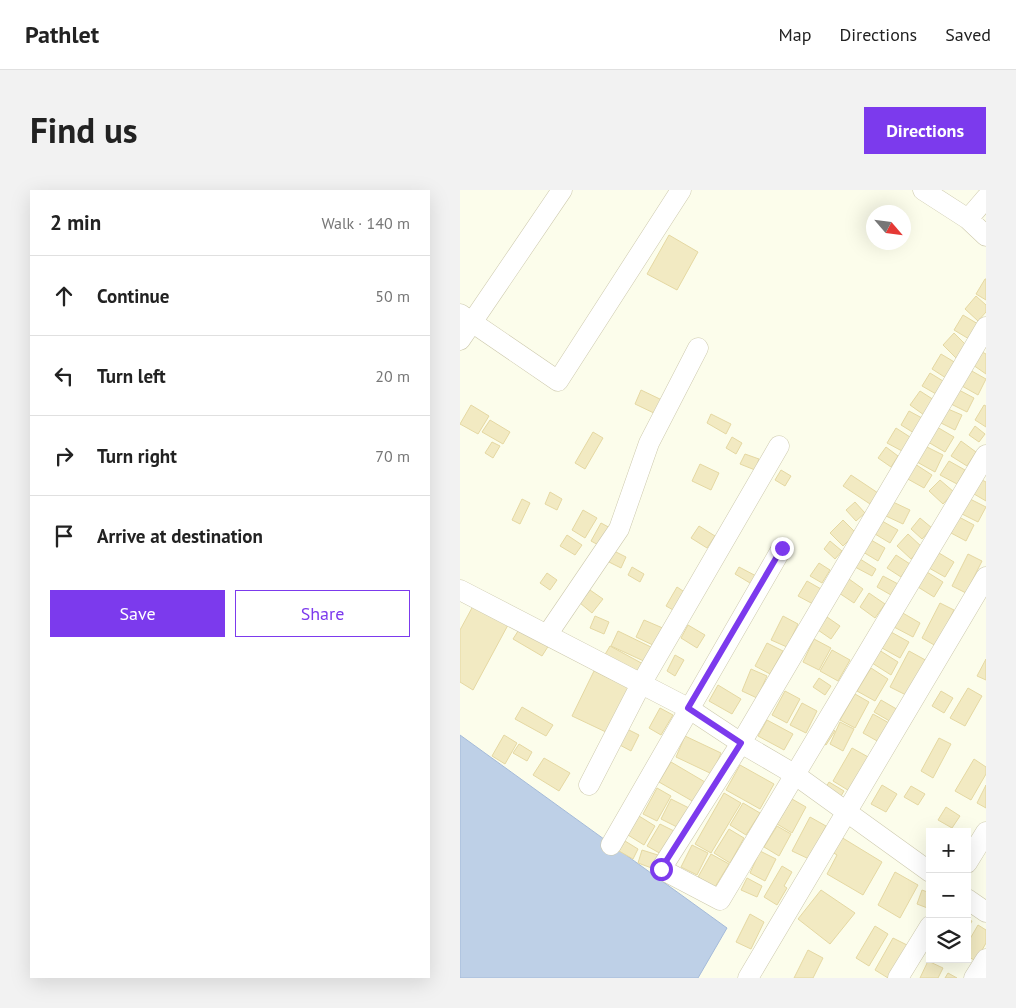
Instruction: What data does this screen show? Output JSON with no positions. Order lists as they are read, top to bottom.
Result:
{
  "north": "bottom right",
  "page": {
    "header": "Pathlet",
    "nav": ["Map", "Directions", "Saved"],
    "title": "Find us",
    "buttons": [
      "Directions",
      ["Save", "Share"]
    ],
    "heading": ["2 min", "Walk · 140 m"],
    "list": [
      ["Continue", "50 m"],
      ["Turn left", "20 m"],
      ["Turn right", "70 m"],
      "Arrive at destination"
    ],
    "map_buttons": ["+", "−"]
  }
}
